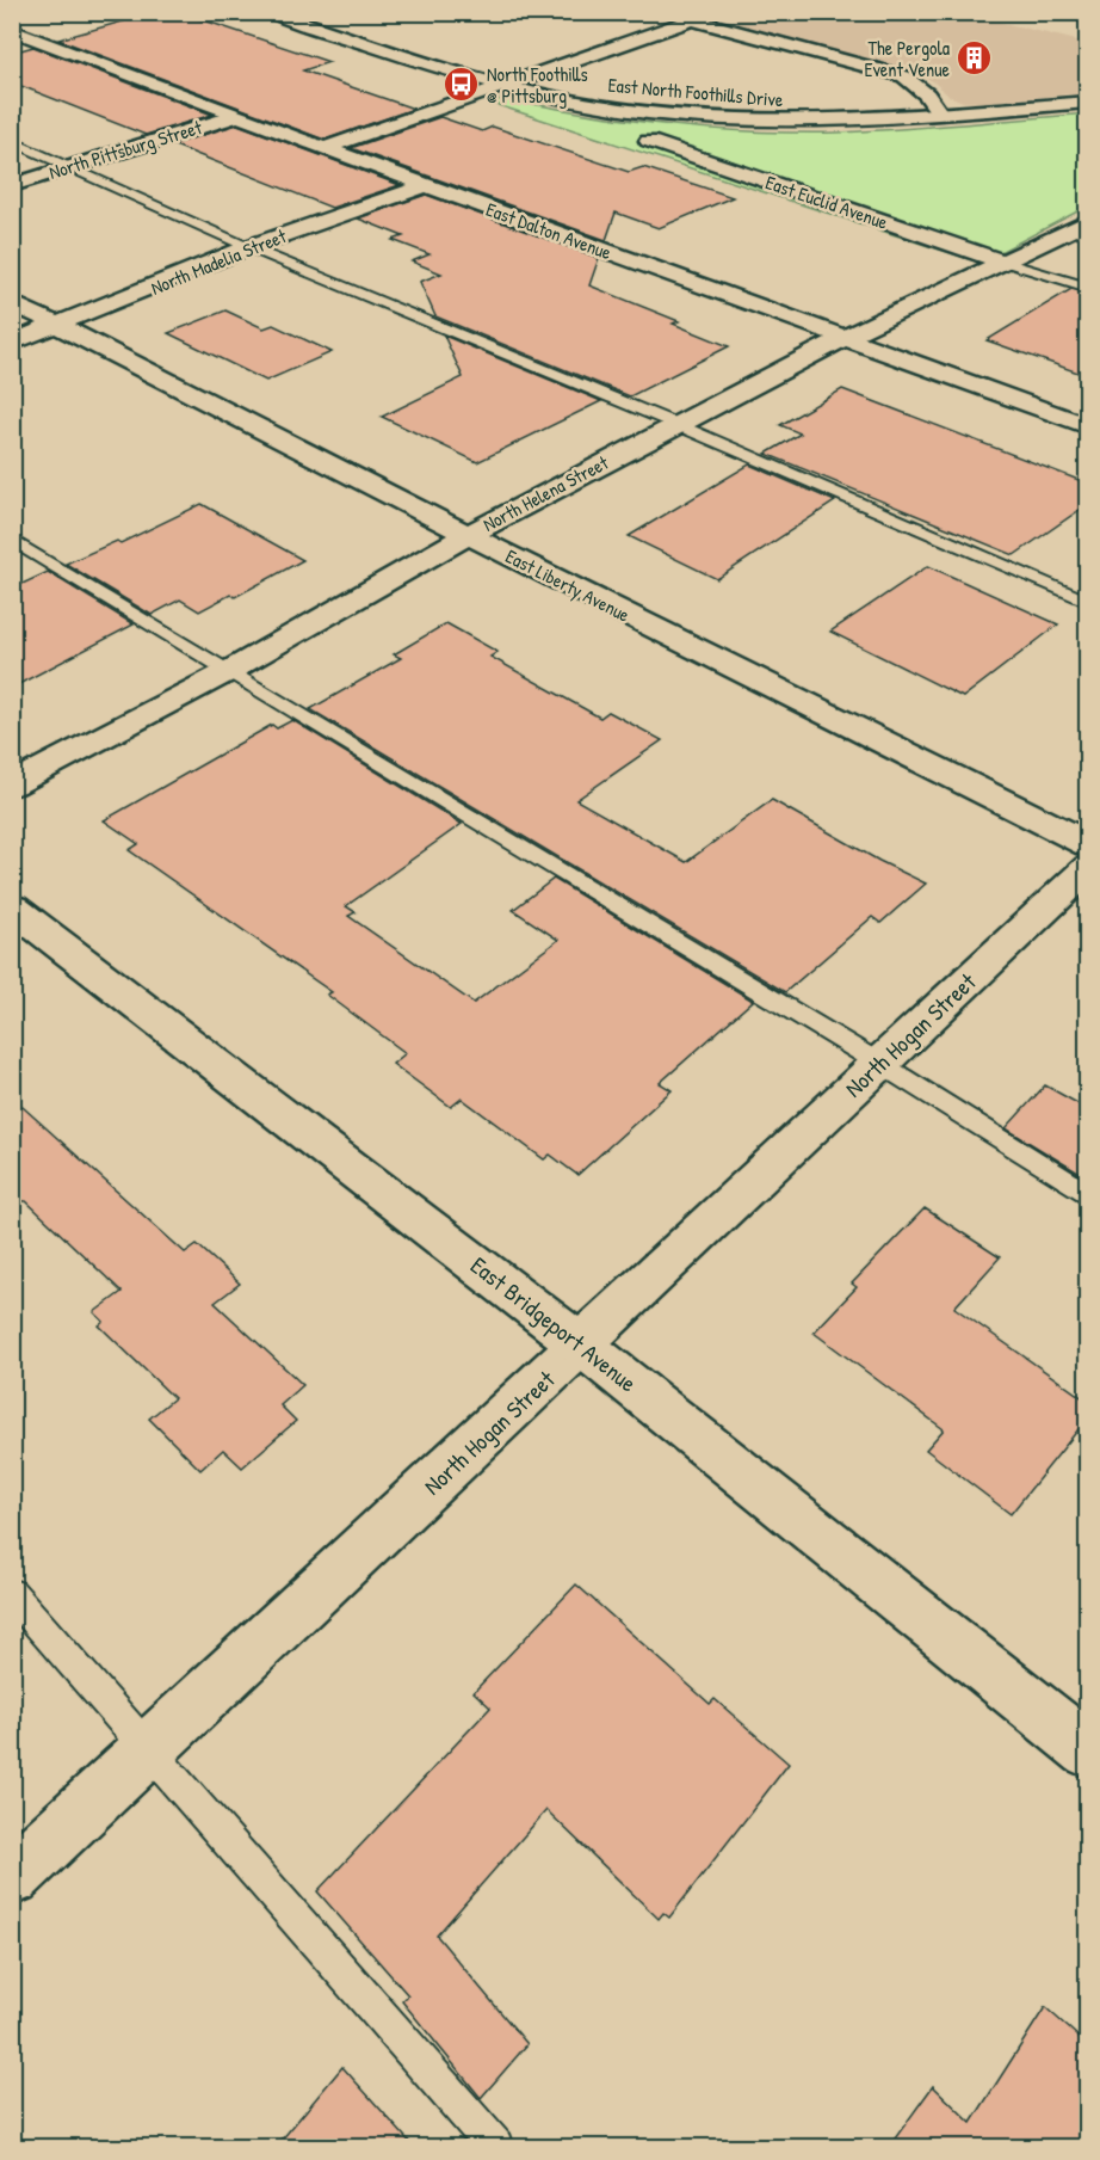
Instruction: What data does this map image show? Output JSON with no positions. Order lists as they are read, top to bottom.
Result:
{
  "streets": {
    "street": [
      "East North Foothills Drive",
      "North Pittsburg Street",
      "East Euclid Avenue",
      "East Dalton Avenue",
      "North Madelia Street",
      "North Helena Street",
      "East Liberty Avenue",
      "North Hogan Street",
      "East Bridgeport Avenue"
    ]
  },
  "crossings": [
    ["North Pittsburg Street", "East Dalton Avenue"],
    ["East Euclid Avenue", "North Helena Street"],
    ["East Dalton Avenue", "North Madelia Street"],
    ["East Dalton Avenue", "North Helena Street"],
    ["North Madelia Street", "East Liberty Avenue"],
    ["North Helena Street", "East Liberty Avenue"],
    ["North Hogan Street", "East Bridgeport Avenue"]
  ],
  "places": {
    "building": ["The Pergola Event Venue"],
    "bus stop": ["North Foothills @ Pittsburg"]
  }
}
